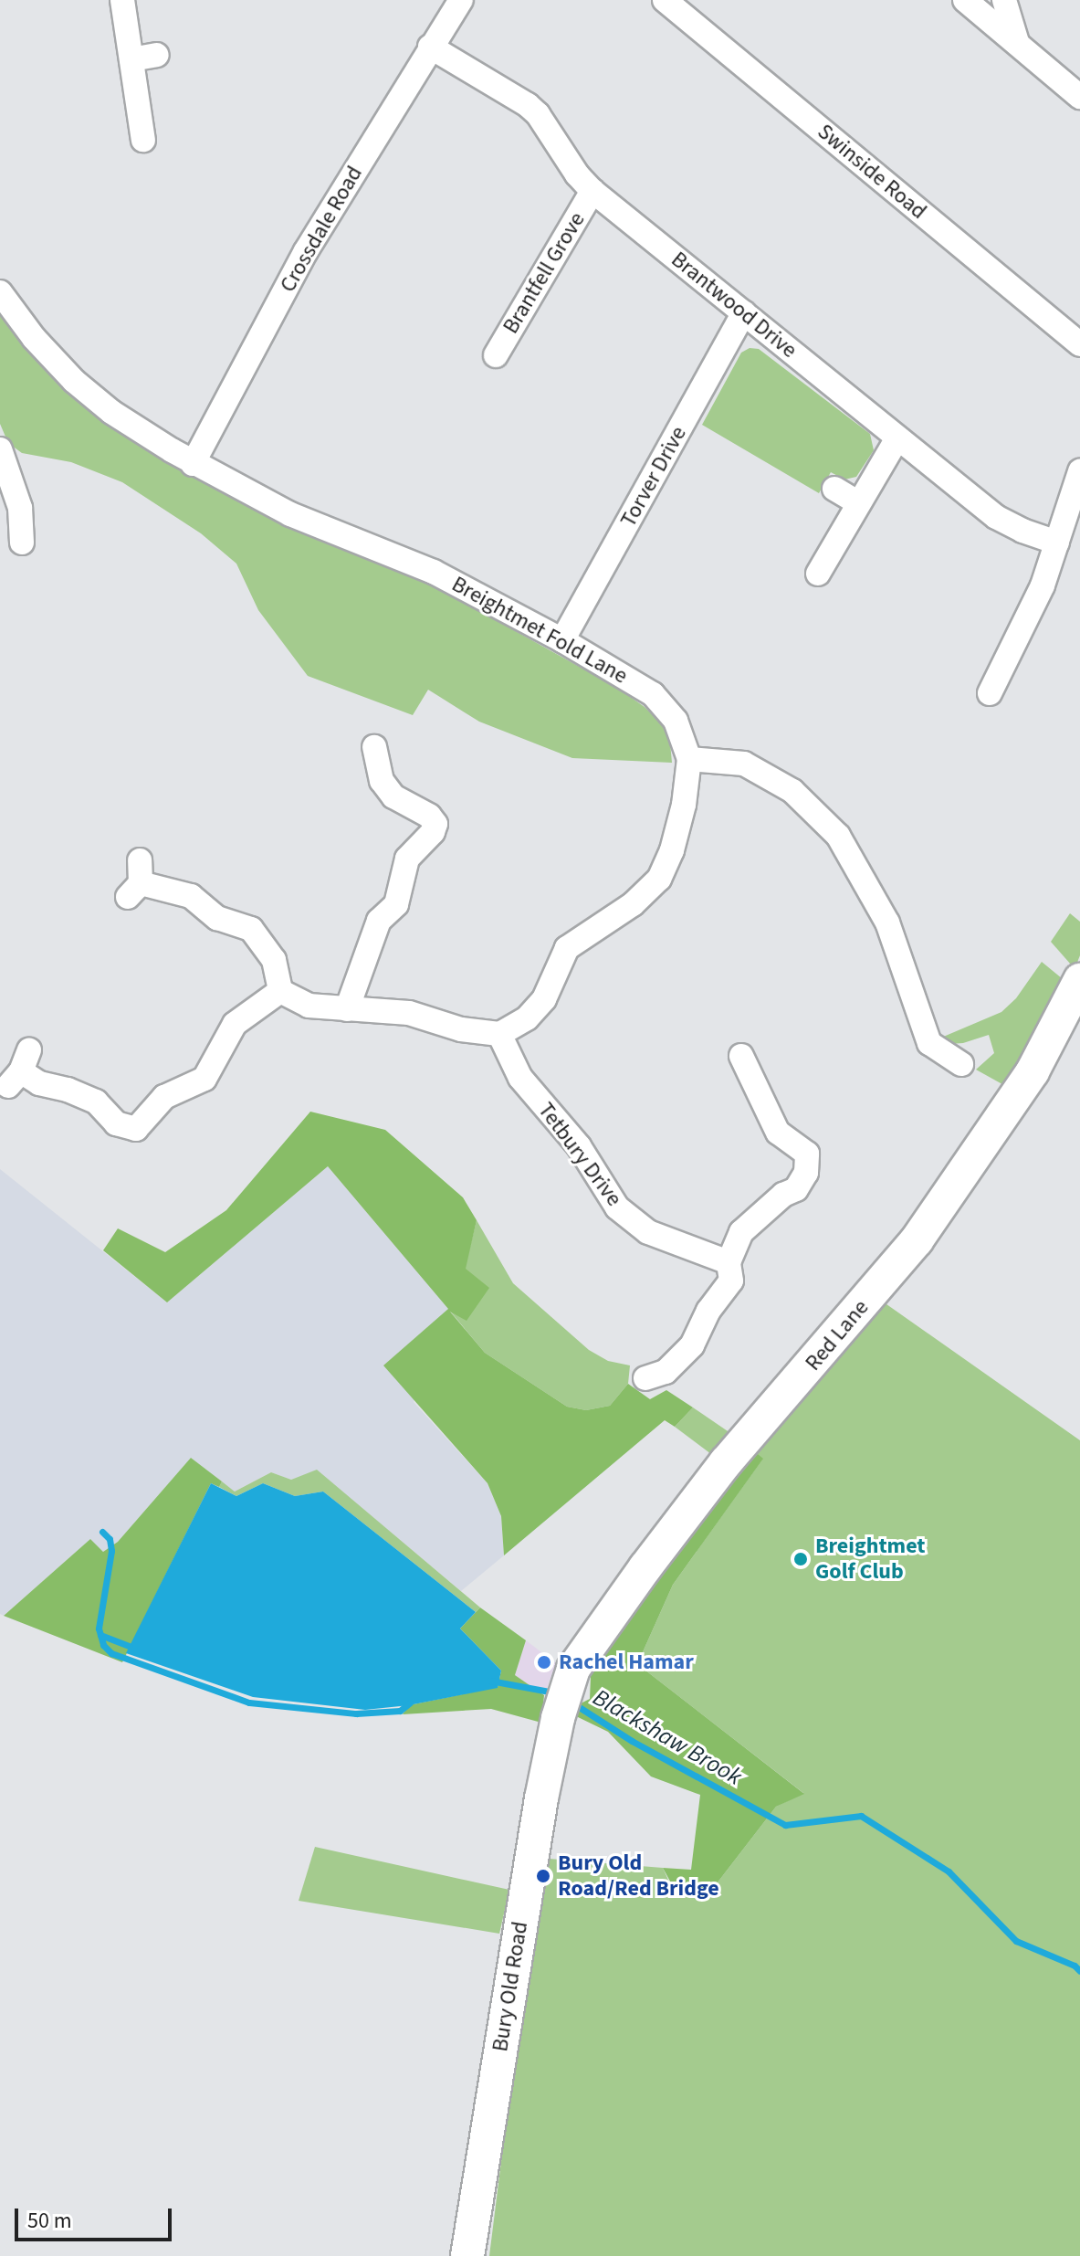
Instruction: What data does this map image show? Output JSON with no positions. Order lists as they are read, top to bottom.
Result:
{
  "streets": {
    "street": [
      "Swinside Road",
      "Crossdale Road",
      "Brantfell Grove",
      "Brantwood Drive",
      "Torver Drive",
      "Breightmet Fold Lane",
      "Tetbury Drive",
      "Red Lane",
      "Bury Old Road"
    ]
  },
  "crossings": [
    ["Crossdale Road", "Brantwood Drive"],
    ["Crossdale Road", "Breightmet Fold Lane"],
    ["Brantfell Grove", "Brantwood Drive"],
    ["Brantwood Drive", "Torver Drive"],
    ["Torver Drive", "Breightmet Fold Lane"],
    ["Red Lane", "Bury Old Road"]
  ],
  "water": ["Blackshaw Brook"],
  "places": ["Breightmet Golf Club", "Rachel Hamar", "Bury Old Road/Red Bridge"],
  "scale_bar": "50 m"
}
